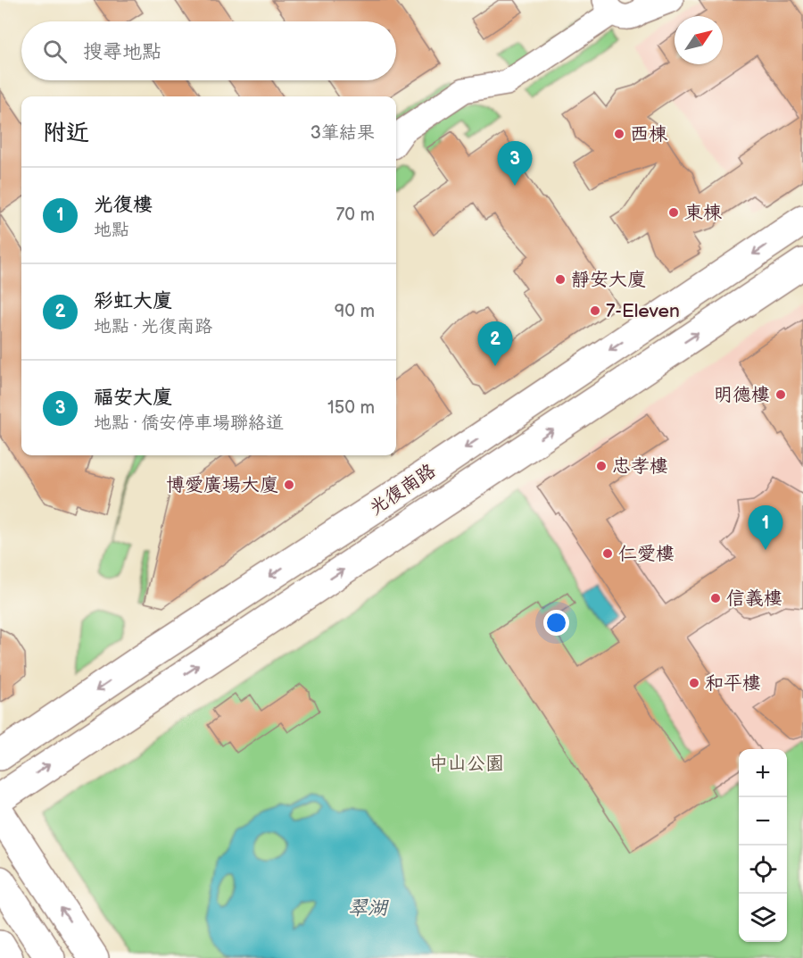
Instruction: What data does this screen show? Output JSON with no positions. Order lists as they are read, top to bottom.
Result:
{
  "streets": {
    "main road": ["光復南路"]
  },
  "water": ["翠湖"],
  "parks": ["中山公園"],
  "places": [
    "西棟",
    "東棟",
    "靜安大廈",
    "7-Eleven",
    "明德樓",
    "忠孝樓",
    "博愛廣場大廈",
    "仁愛樓",
    "信義樓",
    "和平樓"
  ],
  "north": "top right",
  "page": {
    "search": "搜尋地點",
    "heading": ["附近", "3筆結果"],
    "pins": ["3", "2", "1"],
    "list": [
      {
        "mark": "1",
        "name": "光復樓",
        "note": "地點",
        "value": "70 m"
      },
      {
        "mark": "2",
        "name": "彩虹大廈",
        "note": "地點 · 光復南路",
        "value": "90 m"
      },
      {
        "mark": "3",
        "name": "福安大廈",
        "note": "地點 · 僑安停車場聯絡道",
        "value": "150 m"
      }
    ],
    "map_buttons": ["+", "−"]
  }
}
